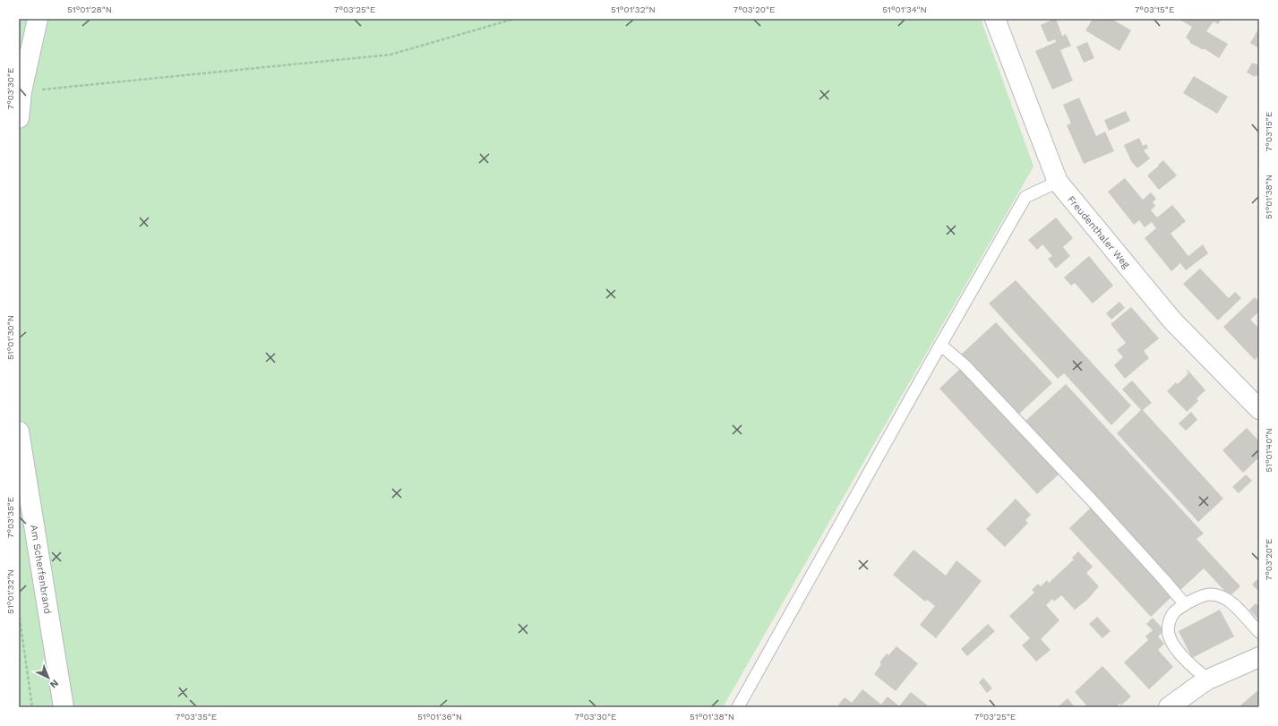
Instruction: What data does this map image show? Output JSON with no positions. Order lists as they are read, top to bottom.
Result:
{
  "streets": {
    "street": ["Freudenthaler Weg", "Am Scherfenbrand"]
  },
  "north": "bottom right",
  "coordinates": [
    "51°01'28\"N",
    "7°03'25\"E",
    "51°01'32\"N",
    "7°03'20\"E",
    "51°01'34\"N",
    "7°03'15\"E",
    "7°03'30\"E",
    "51°01'38\"N",
    "51°01'30\"N",
    "51°01'40\"N",
    "7°03'35\"E",
    "51°01'36\"N"
  ]
}
